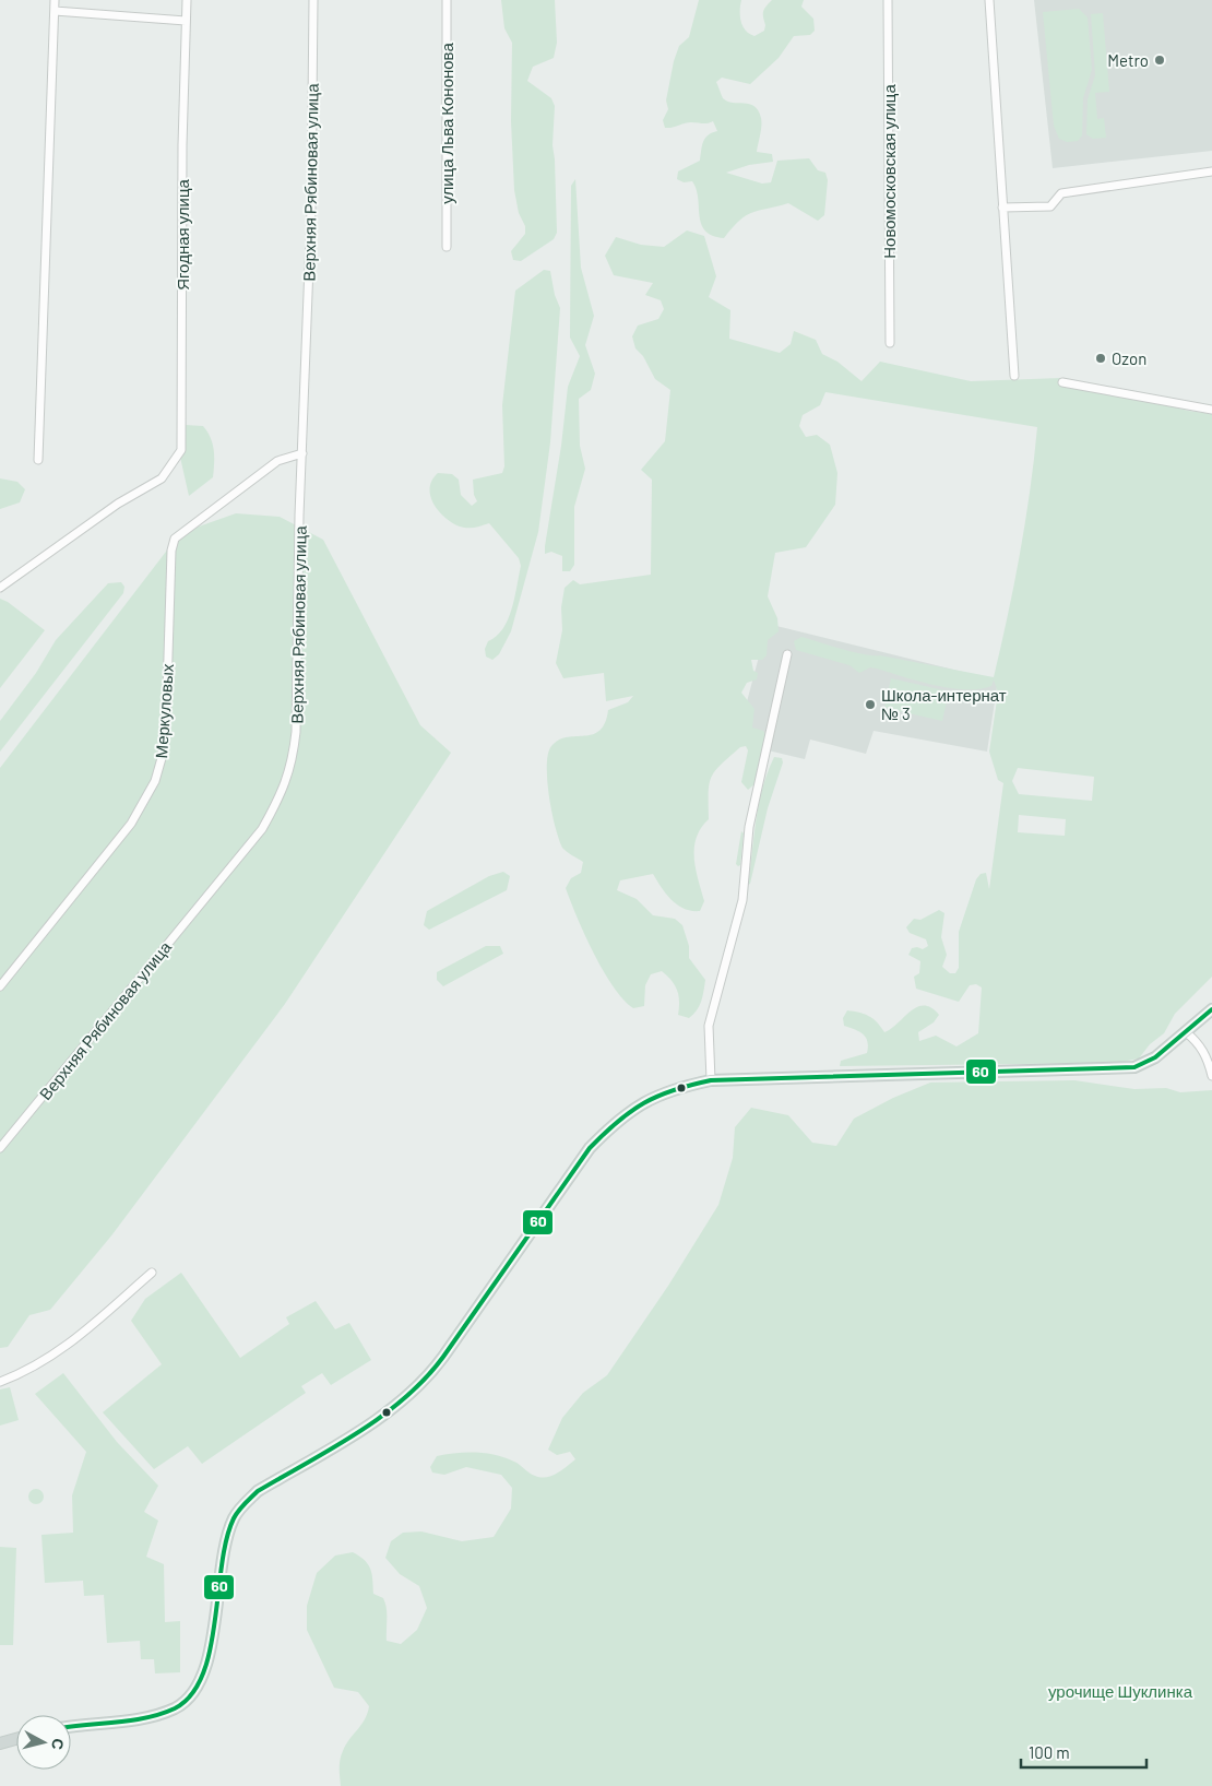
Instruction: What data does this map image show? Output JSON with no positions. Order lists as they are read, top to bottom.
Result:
{
  "streets": {
    "street": [
      "улица Льва Кононова",
      "Новомосковская улица",
      "Верхняя Рябиновая улица",
      "Ягодная улица",
      "Меркуловых"
    ]
  },
  "crossings": [
    ["Верхняя Рябиновая улица", "Меркуловых"]
  ],
  "parks": ["урочище Шуклинка"],
  "places": ["Metro", "Ozon", "Школа-интернат № 3"],
  "lines": ["transit line 60"],
  "scale_bar": "100 m",
  "north": "right"
}
